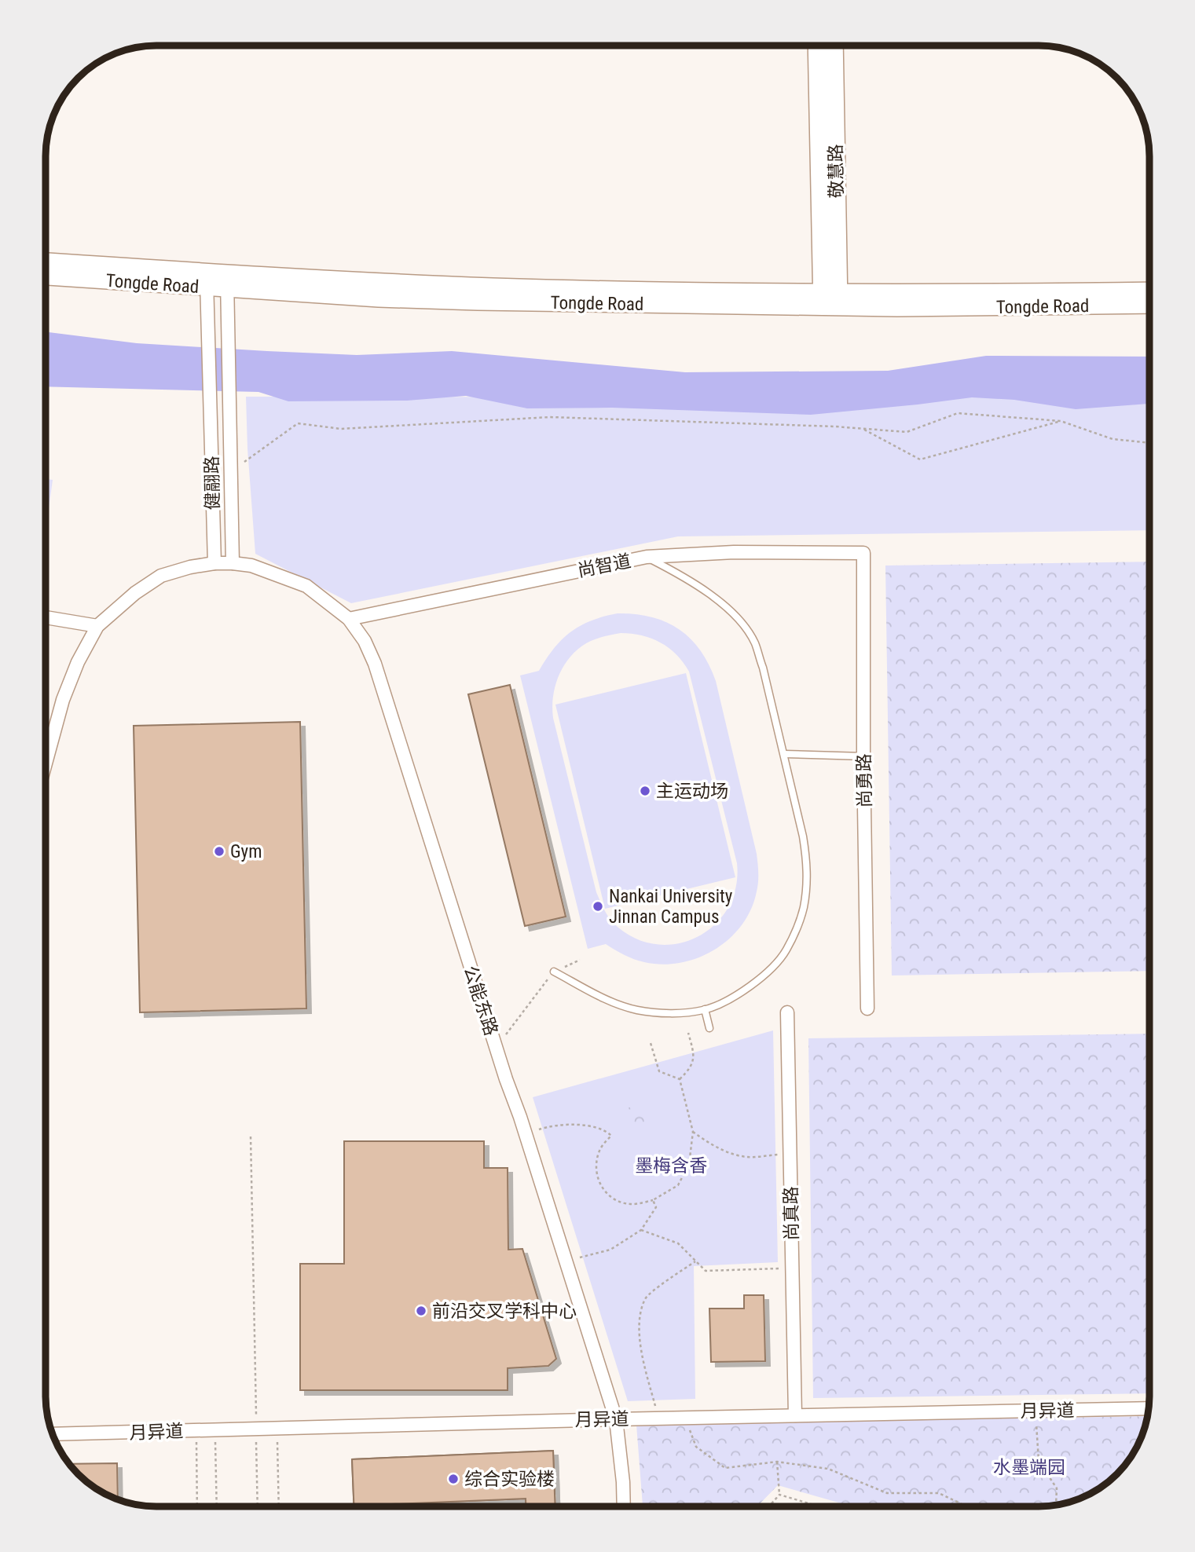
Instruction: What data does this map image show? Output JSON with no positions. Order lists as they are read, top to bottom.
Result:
{
  "streets": {
    "main road": ["敬慧路", "Tongde Road"],
    "street": [
      "健翮路",
      "尚智道",
      "尚勇路",
      "公能东路",
      "尚真路",
      "月异道"
    ]
  },
  "crossings": [
    ["敬慧路", "Tongde Road"],
    ["Tongde Road", "健翮路"],
    ["健翮路", "公能东路"],
    ["尚智道", "尚勇路"],
    ["尚智道", "公能东路"],
    ["公能东路", "月异道"],
    ["尚真路", "月异道"]
  ],
  "parks": ["墨梅含香", "水墨端园"],
  "places": [
    "主运动场",
    "Gym",
    "Nankai University Jinnan Campus",
    "前沿交叉学科中心",
    "综合实验楼"
  ]
}
